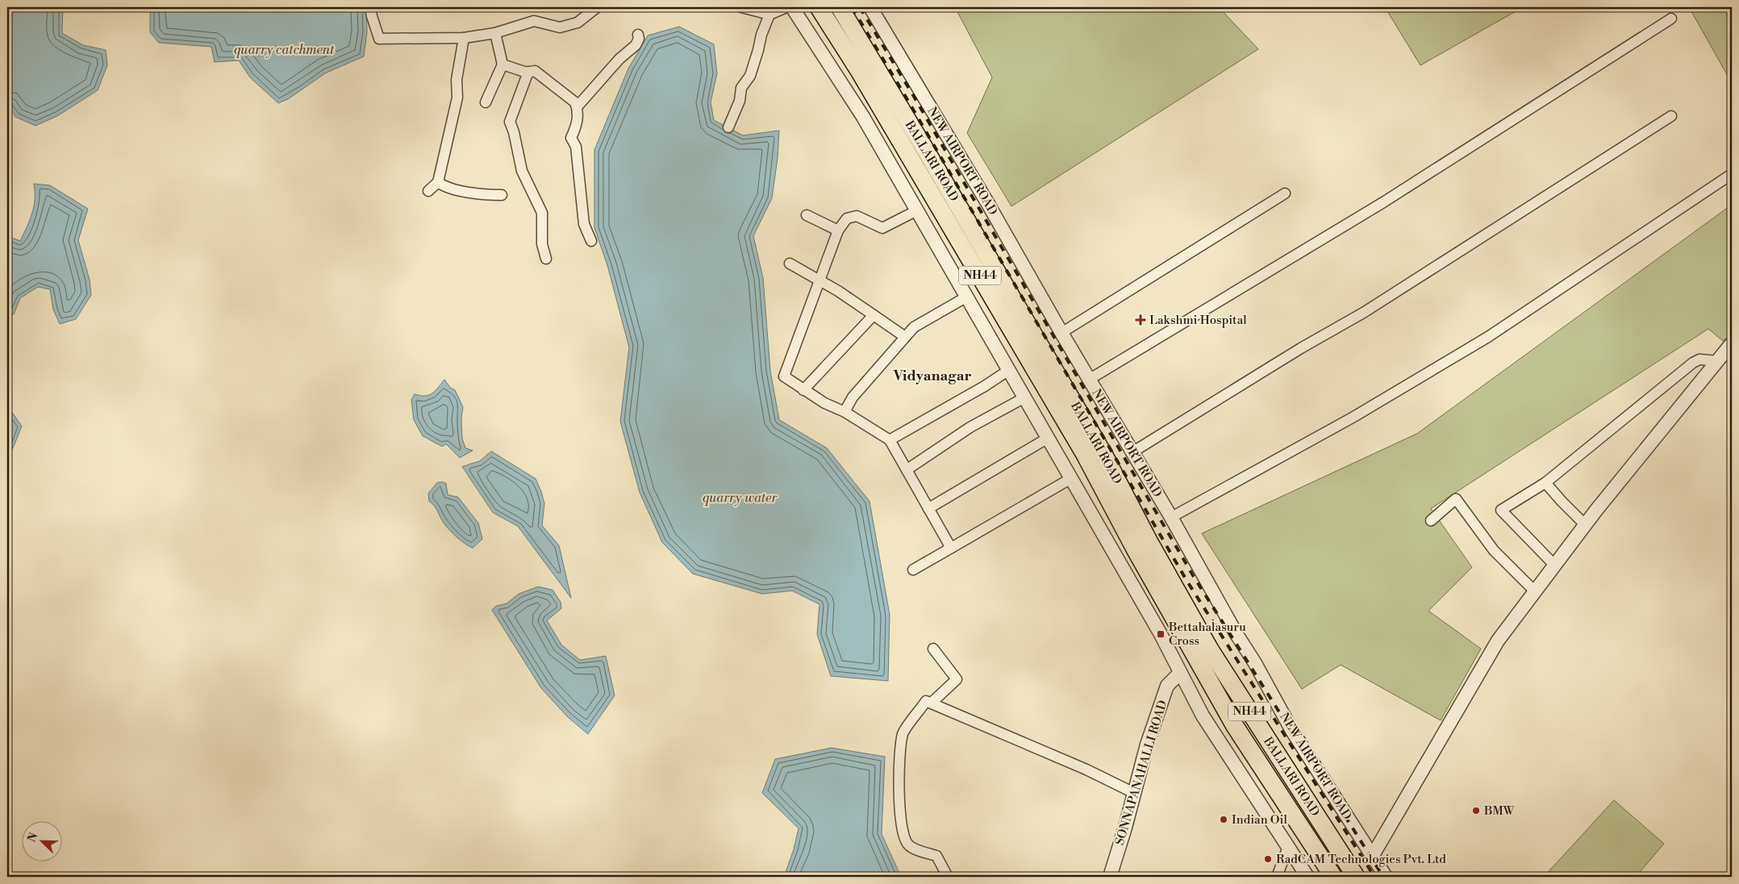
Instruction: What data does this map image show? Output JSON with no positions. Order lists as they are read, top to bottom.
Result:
{
  "streets": {
    "highway": ["BALLARI ROAD", "NH44"],
    "street": ["NEW AIRPORT ROAD", "SONNAPANAHALLI ROAD"]
  },
  "districts": ["Vidyanagar"],
  "water": ["quarry catchment", "quarry water"],
  "places": {
    "health": ["Lakshmi Hospital"],
    "transit": ["Bettahalasuru Cross"],
    "other": ["BMW", "Indian Oil", "RadCAM Technologies Pvt. Ltd"]
  },
  "north": "top left"
}
